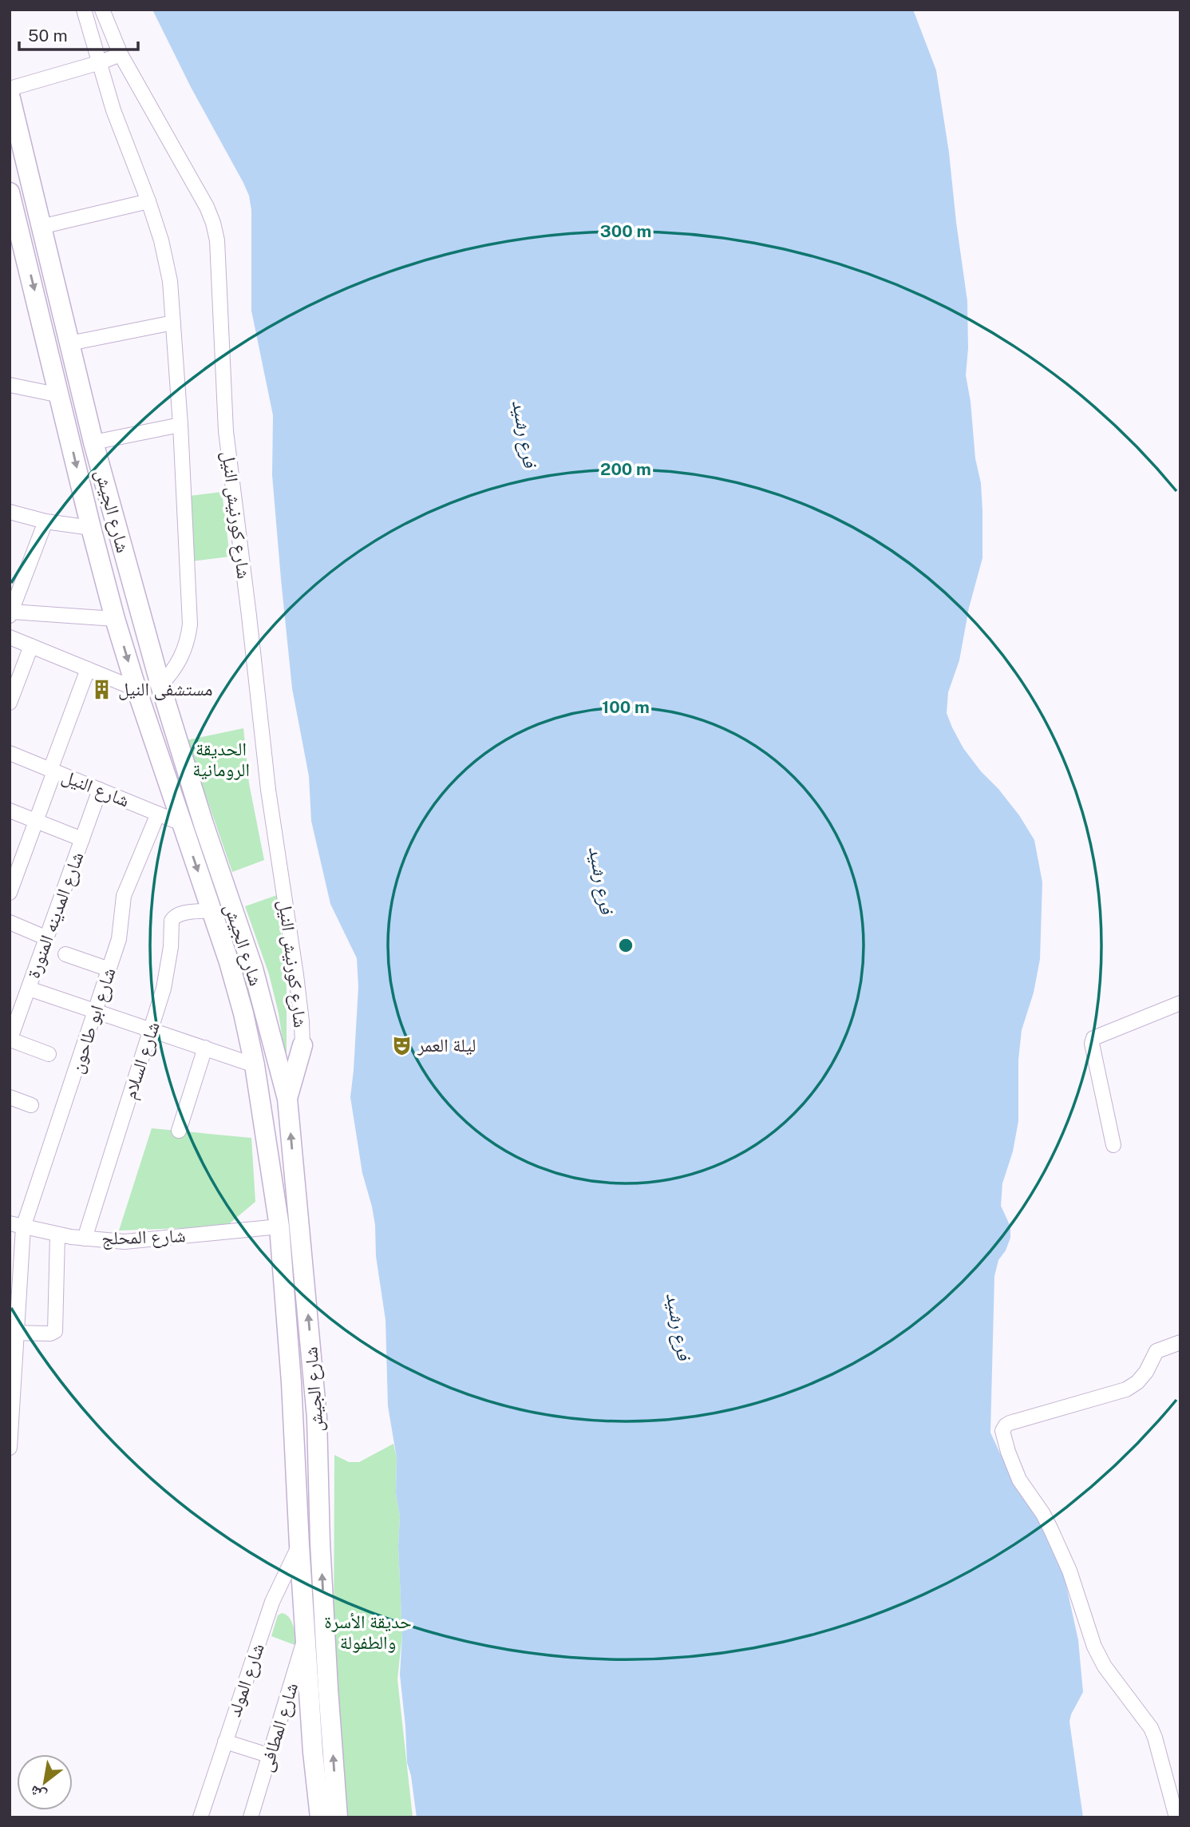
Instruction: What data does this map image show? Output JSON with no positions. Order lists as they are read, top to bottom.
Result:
{
  "streets": {
    "main road": ["شارع الجيش"],
    "street": [
      "شارع كورنيش النيل",
      "شارع النيل",
      "شارع المدينه المنورة",
      "شارع ابو طاحون",
      "شارع السلام",
      "شارع المحلج",
      "شارع المولد",
      "شارع المطافى"
    ]
  },
  "crossings": [
    ["شارع الجيش", "شارع النيل"],
    ["شارع الجيش", "شارع السلام"],
    ["شارع الجيش", "شارع المحلج"],
    ["شارع الجيش", "شارع المولد"],
    ["شارع الجيش", "شارع المطافى"],
    ["شارع النيل", "شارع المدينه المنورة"],
    ["شارع النيل", "شارع ابو طاحون"],
    ["شارع ابو طاحون", "شارع المحلج"],
    ["شارع السلام", "شارع المحلج"]
  ],
  "water": ["فرع رشيد"],
  "parks": ["الحديقة الرومانية", "حديقة الأسرة والطفولة"],
  "places": {
    "building": ["مستشفى النيل"],
    "theatre": ["ليلة العمر"]
  },
  "scale_bar": "50 m",
  "north": "bottom left",
  "rings": ["300 m", "200 m", "100 m"]
}
